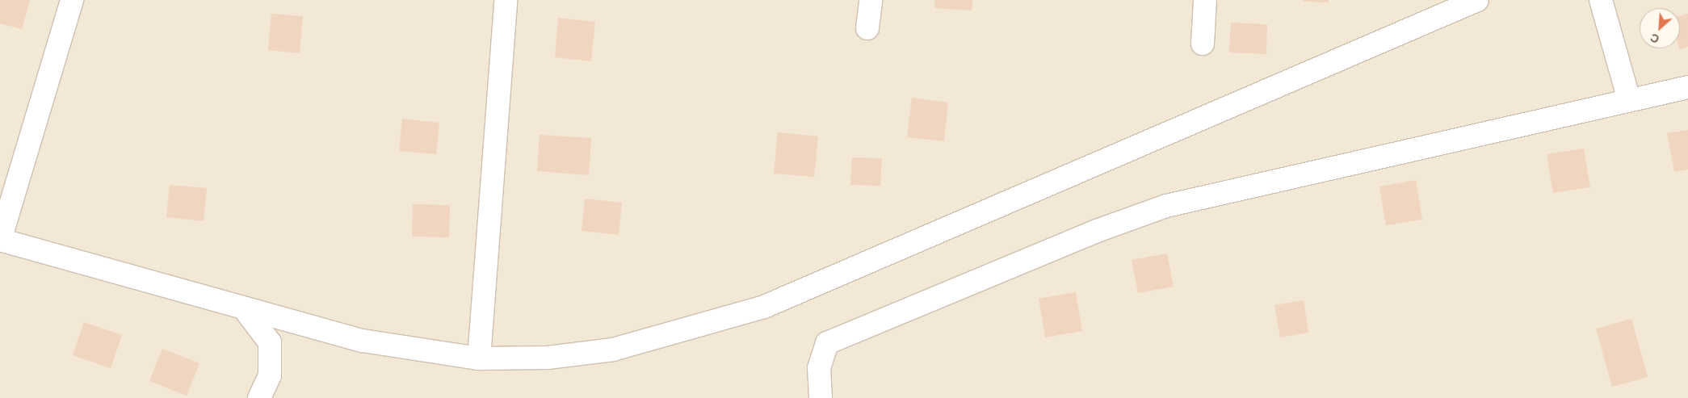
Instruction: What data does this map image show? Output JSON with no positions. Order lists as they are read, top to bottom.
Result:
{
  "north": "bottom left"
}
